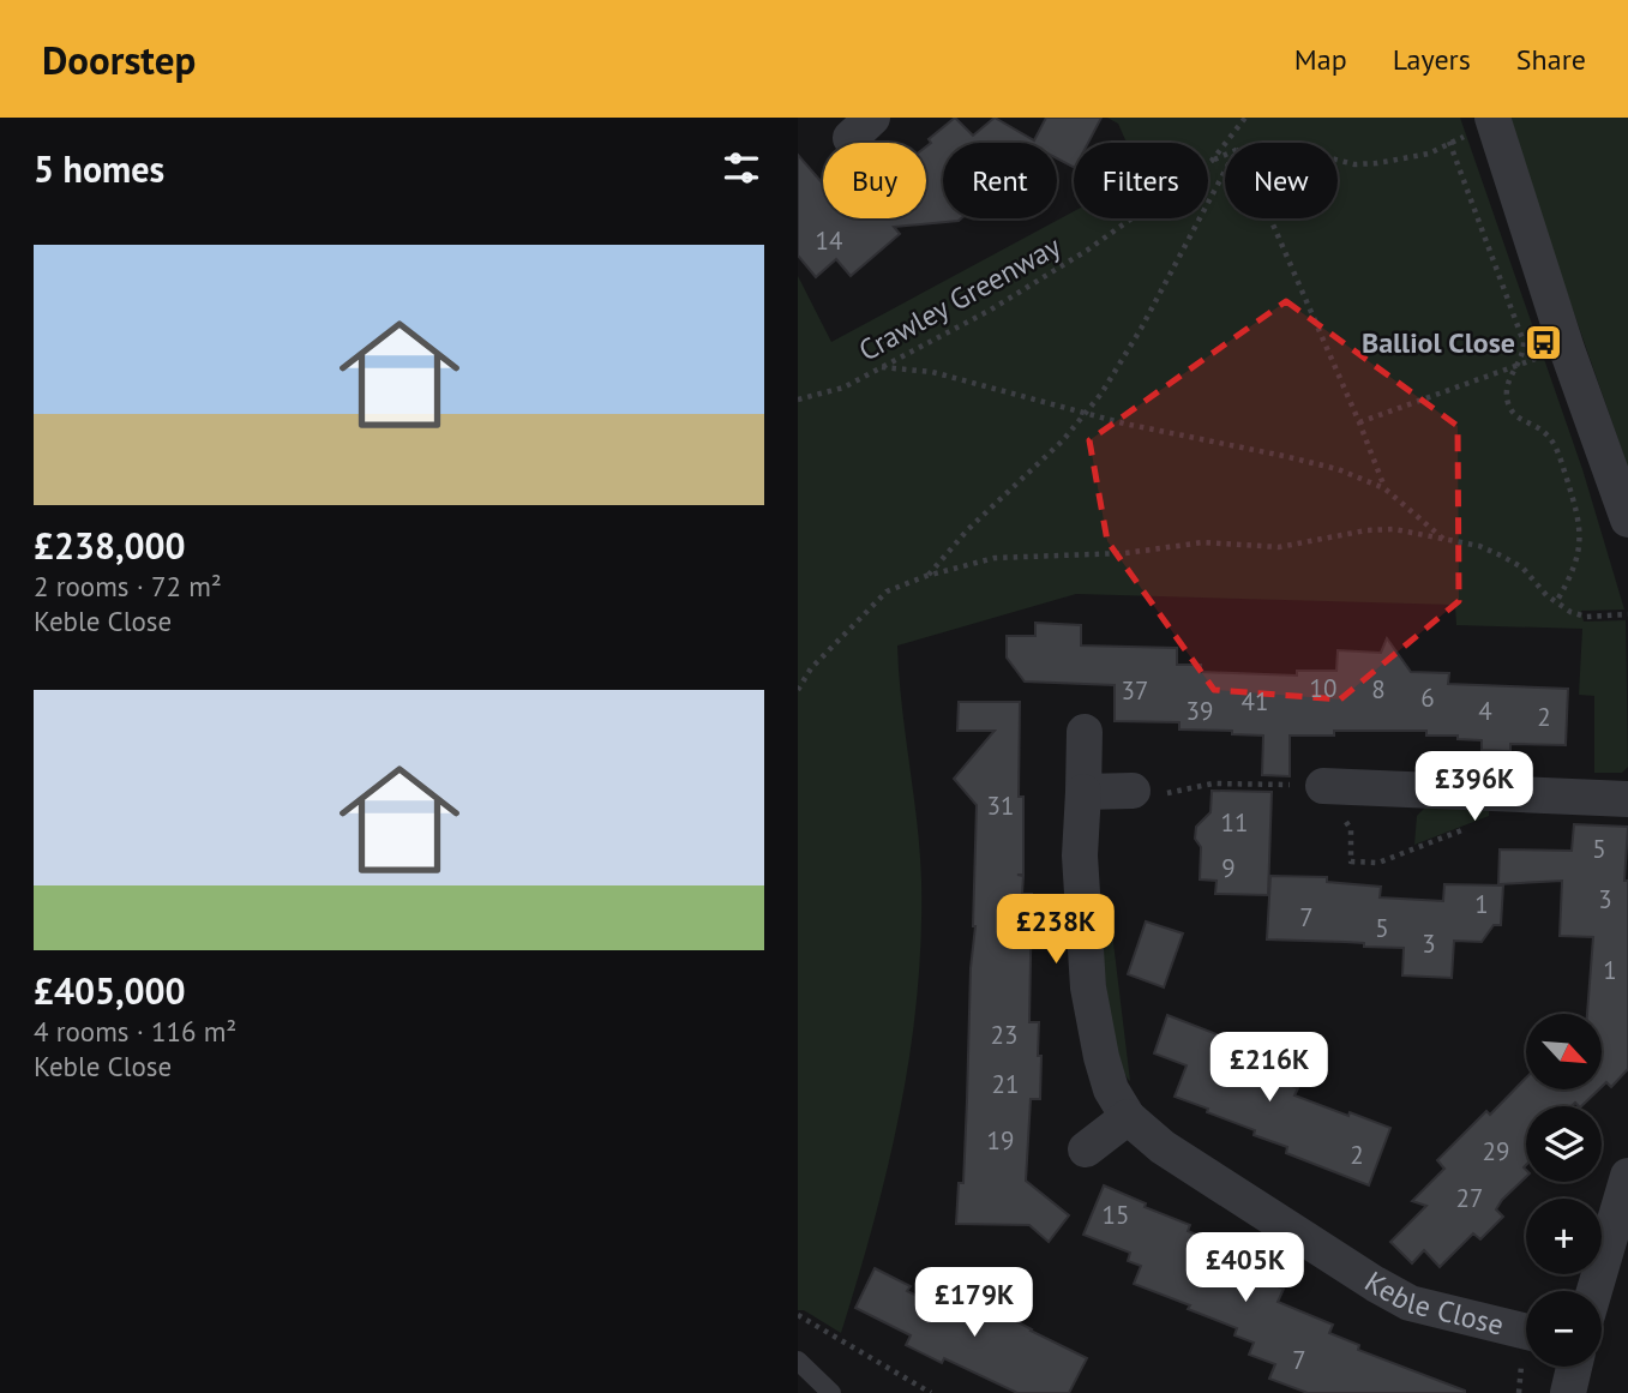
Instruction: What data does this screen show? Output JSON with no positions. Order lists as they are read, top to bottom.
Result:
{
  "streets": {
    "street": ["Keble Close"],
    "path": ["Crawley Greenway"]
  },
  "places": {
    "bus stop": ["Balliol Close"]
  },
  "house_numbers": [
    "14",
    "10",
    "8",
    "37",
    "6",
    "41",
    "39",
    "4",
    "2",
    "31",
    "11",
    "5",
    "9",
    "3",
    "1",
    "7",
    "5",
    "3",
    "1",
    "23",
    "21",
    "19",
    "29",
    "2",
    "27",
    "15",
    "7"
  ],
  "north": "bottom right",
  "page": {
    "header": "Doorstep",
    "nav": ["Map", "Layers", "Share"],
    "heading": "5 homes",
    "chip": [
      "Buy",
      "Rent",
      "Filters",
      "New"
    ],
    "list": [
      {
        "name": "£238,000",
        "note": "2 rooms · 72 m² · Keble Close"
      },
      {
        "name": "£405,000",
        "note": "4 rooms · 116 m² · Keble Close"
      }
    ],
    "price": [
      "£396K",
      "£238K",
      "£216K",
      "£405K",
      "£179K"
    ],
    "map_buttons": ["+", "−"]
  }
}
